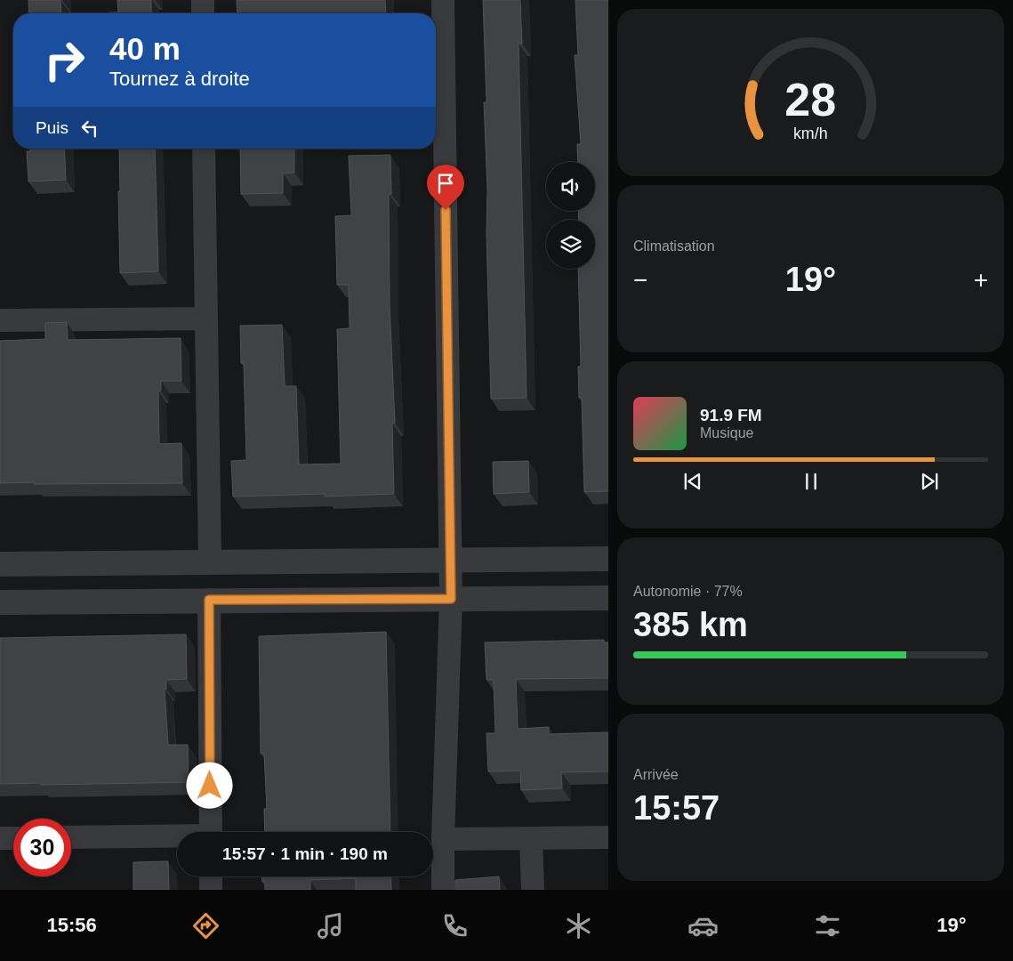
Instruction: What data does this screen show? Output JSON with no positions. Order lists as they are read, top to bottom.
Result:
{
  "page": {
    "turn": ["40 m", "Tournez à droite"],
    "then": "Puis",
    "tile": [
      "Climatisation",
      ["Autonomie · 77%", "385 km"],
      ["Arrivée", "15:57"]
    ],
    "heat": ["−", "19°", "+"],
    "song": ["91.9 FM", "Musique"],
    "limit": "30",
    "trip": "15:57 · 1 min · 190 m",
    "tabs": ["15:56", "19°"],
    "gauge": ["28", "km/h"]
  }
}
